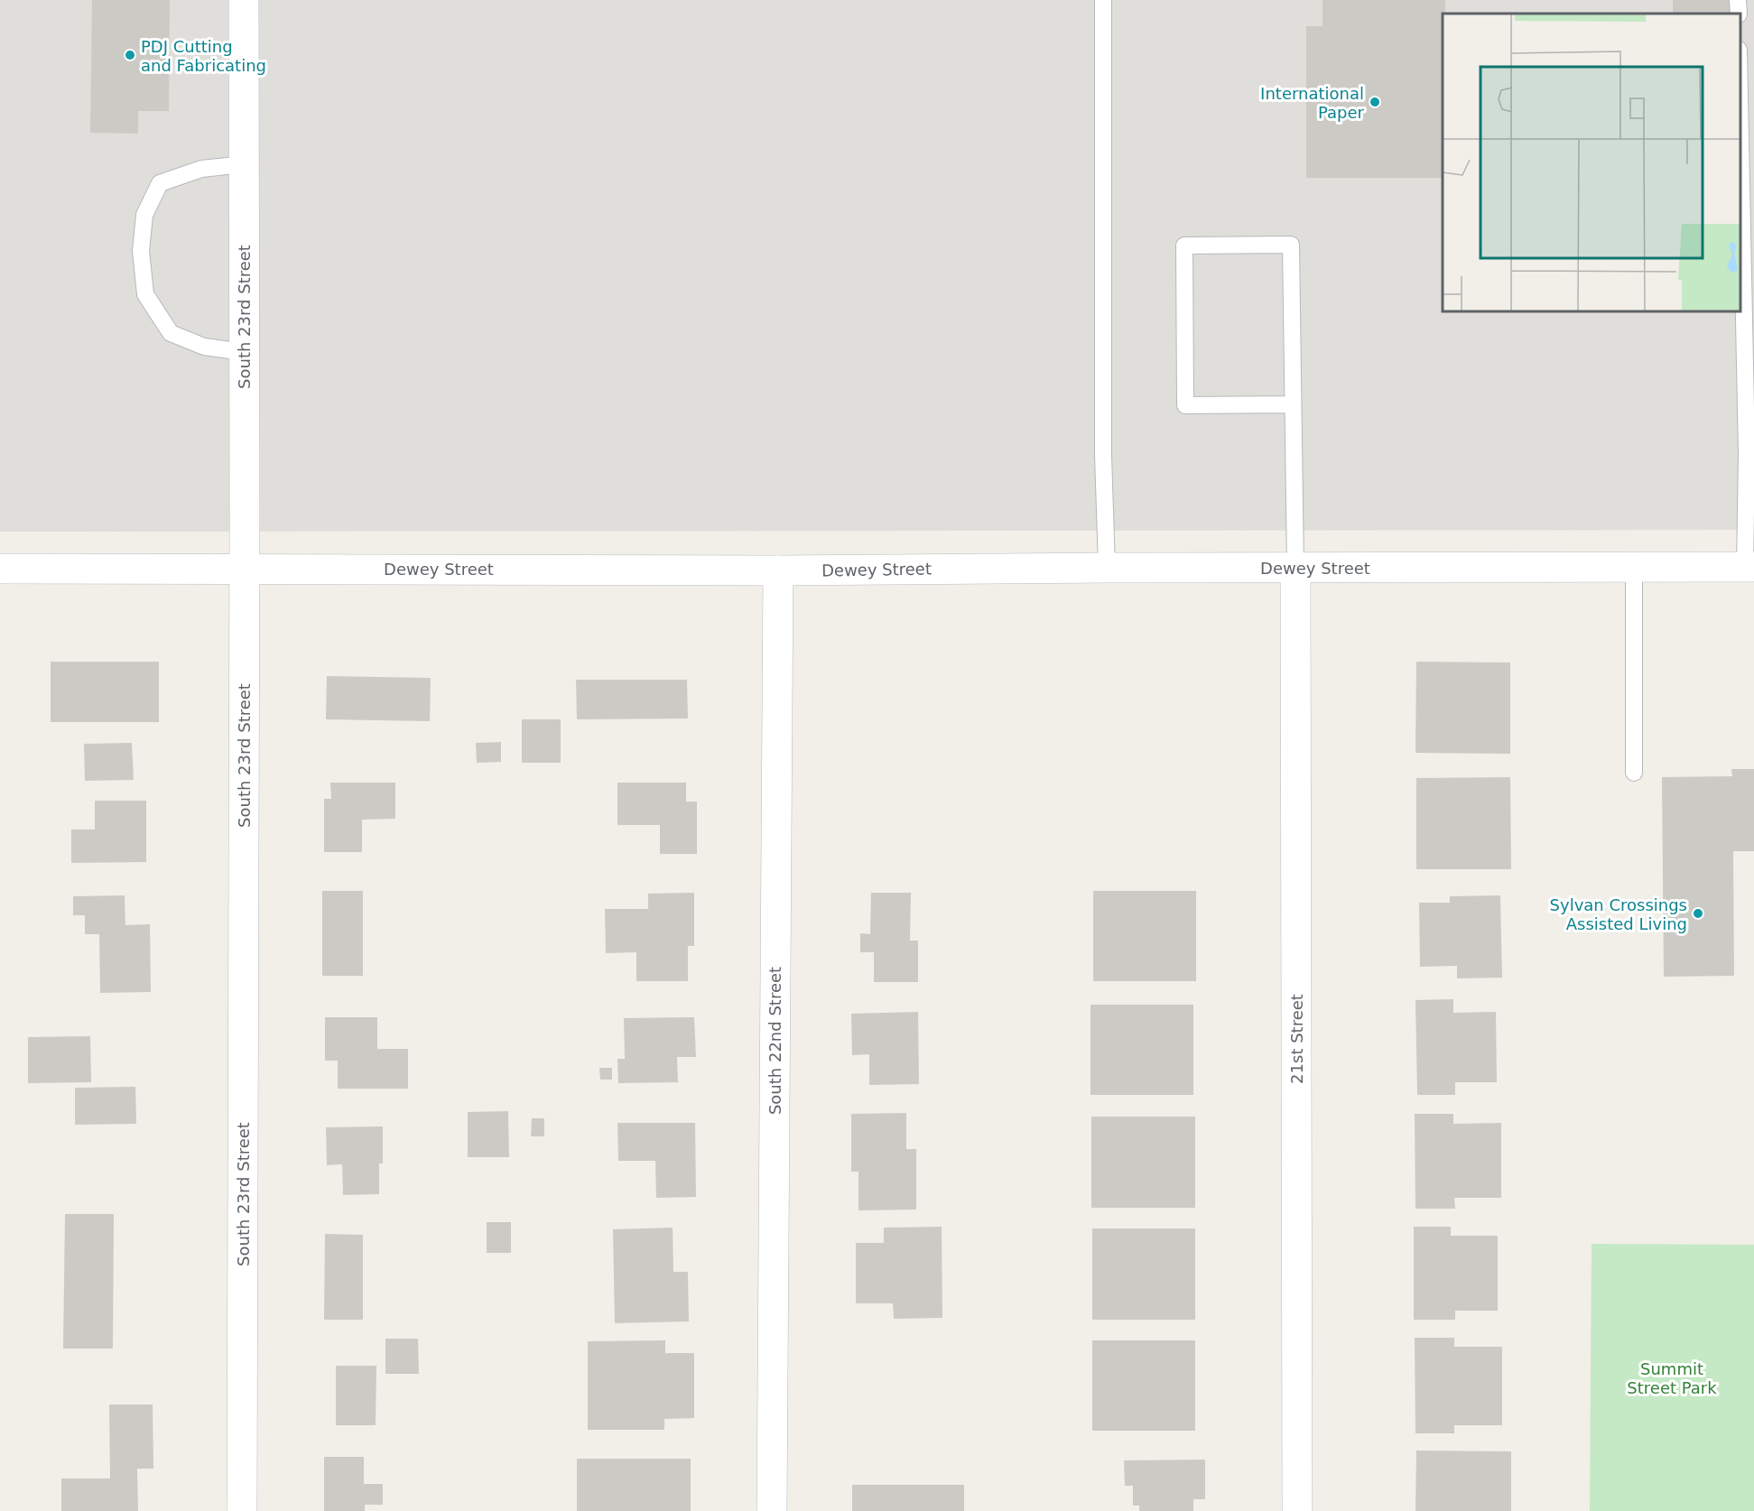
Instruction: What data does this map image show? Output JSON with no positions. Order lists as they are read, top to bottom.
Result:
{
  "streets": {
    "street": [
      "South 23rd Street",
      "Dewey Street",
      "21st Street",
      "South 22nd Street"
    ]
  },
  "crossings": [
    ["South 23rd Street", "Dewey Street"],
    ["Dewey Street", "21st Street"],
    ["Dewey Street", "South 22nd Street"]
  ],
  "parks": ["Summit Street Park"],
  "places": ["PDJ Cutting and Fabricating", "International Paper", "Sylvan Crossings Assisted Living"]
}
